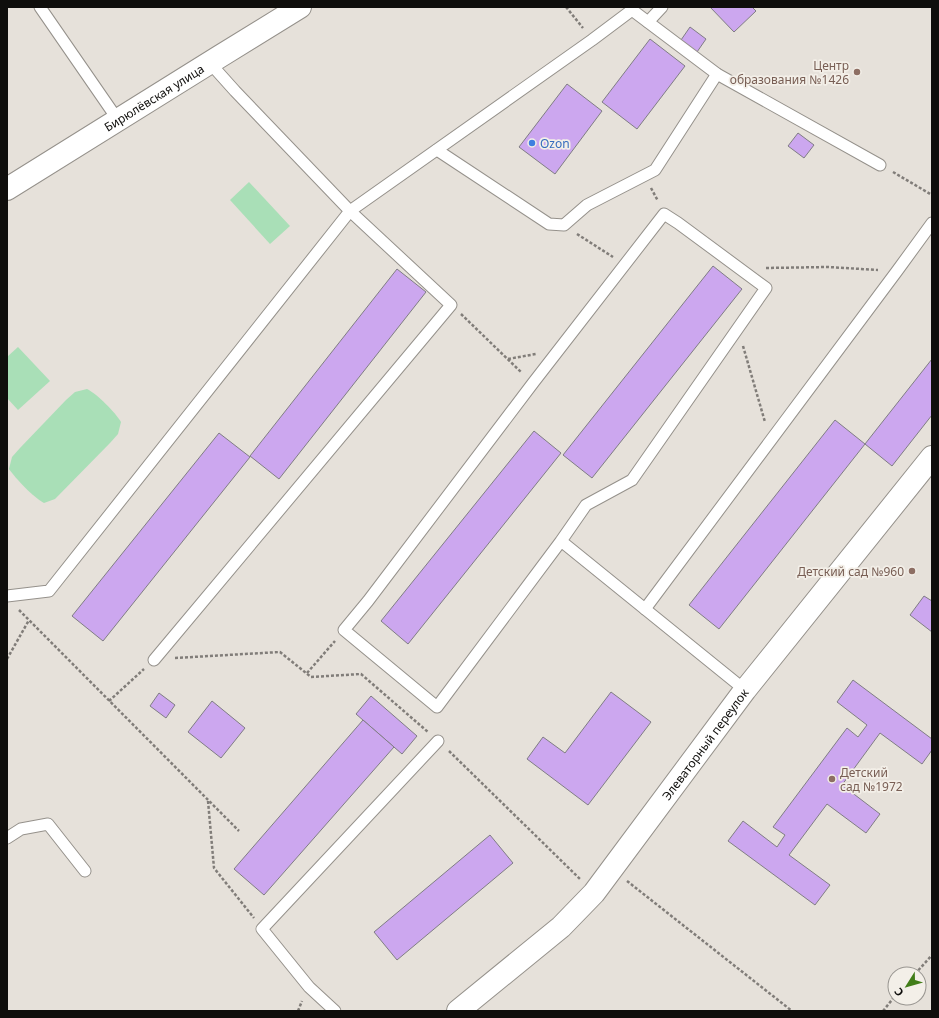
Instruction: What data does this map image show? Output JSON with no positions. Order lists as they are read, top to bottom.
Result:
{
  "streets": {
    "street": ["Бирюлёвская улица", "Элеваторный переулок"]
  },
  "places": [
    "Центр образования №1426",
    "Ozon",
    "Детский сад №960",
    "Детский сад №1972"
  ],
  "north": "bottom left"
}
